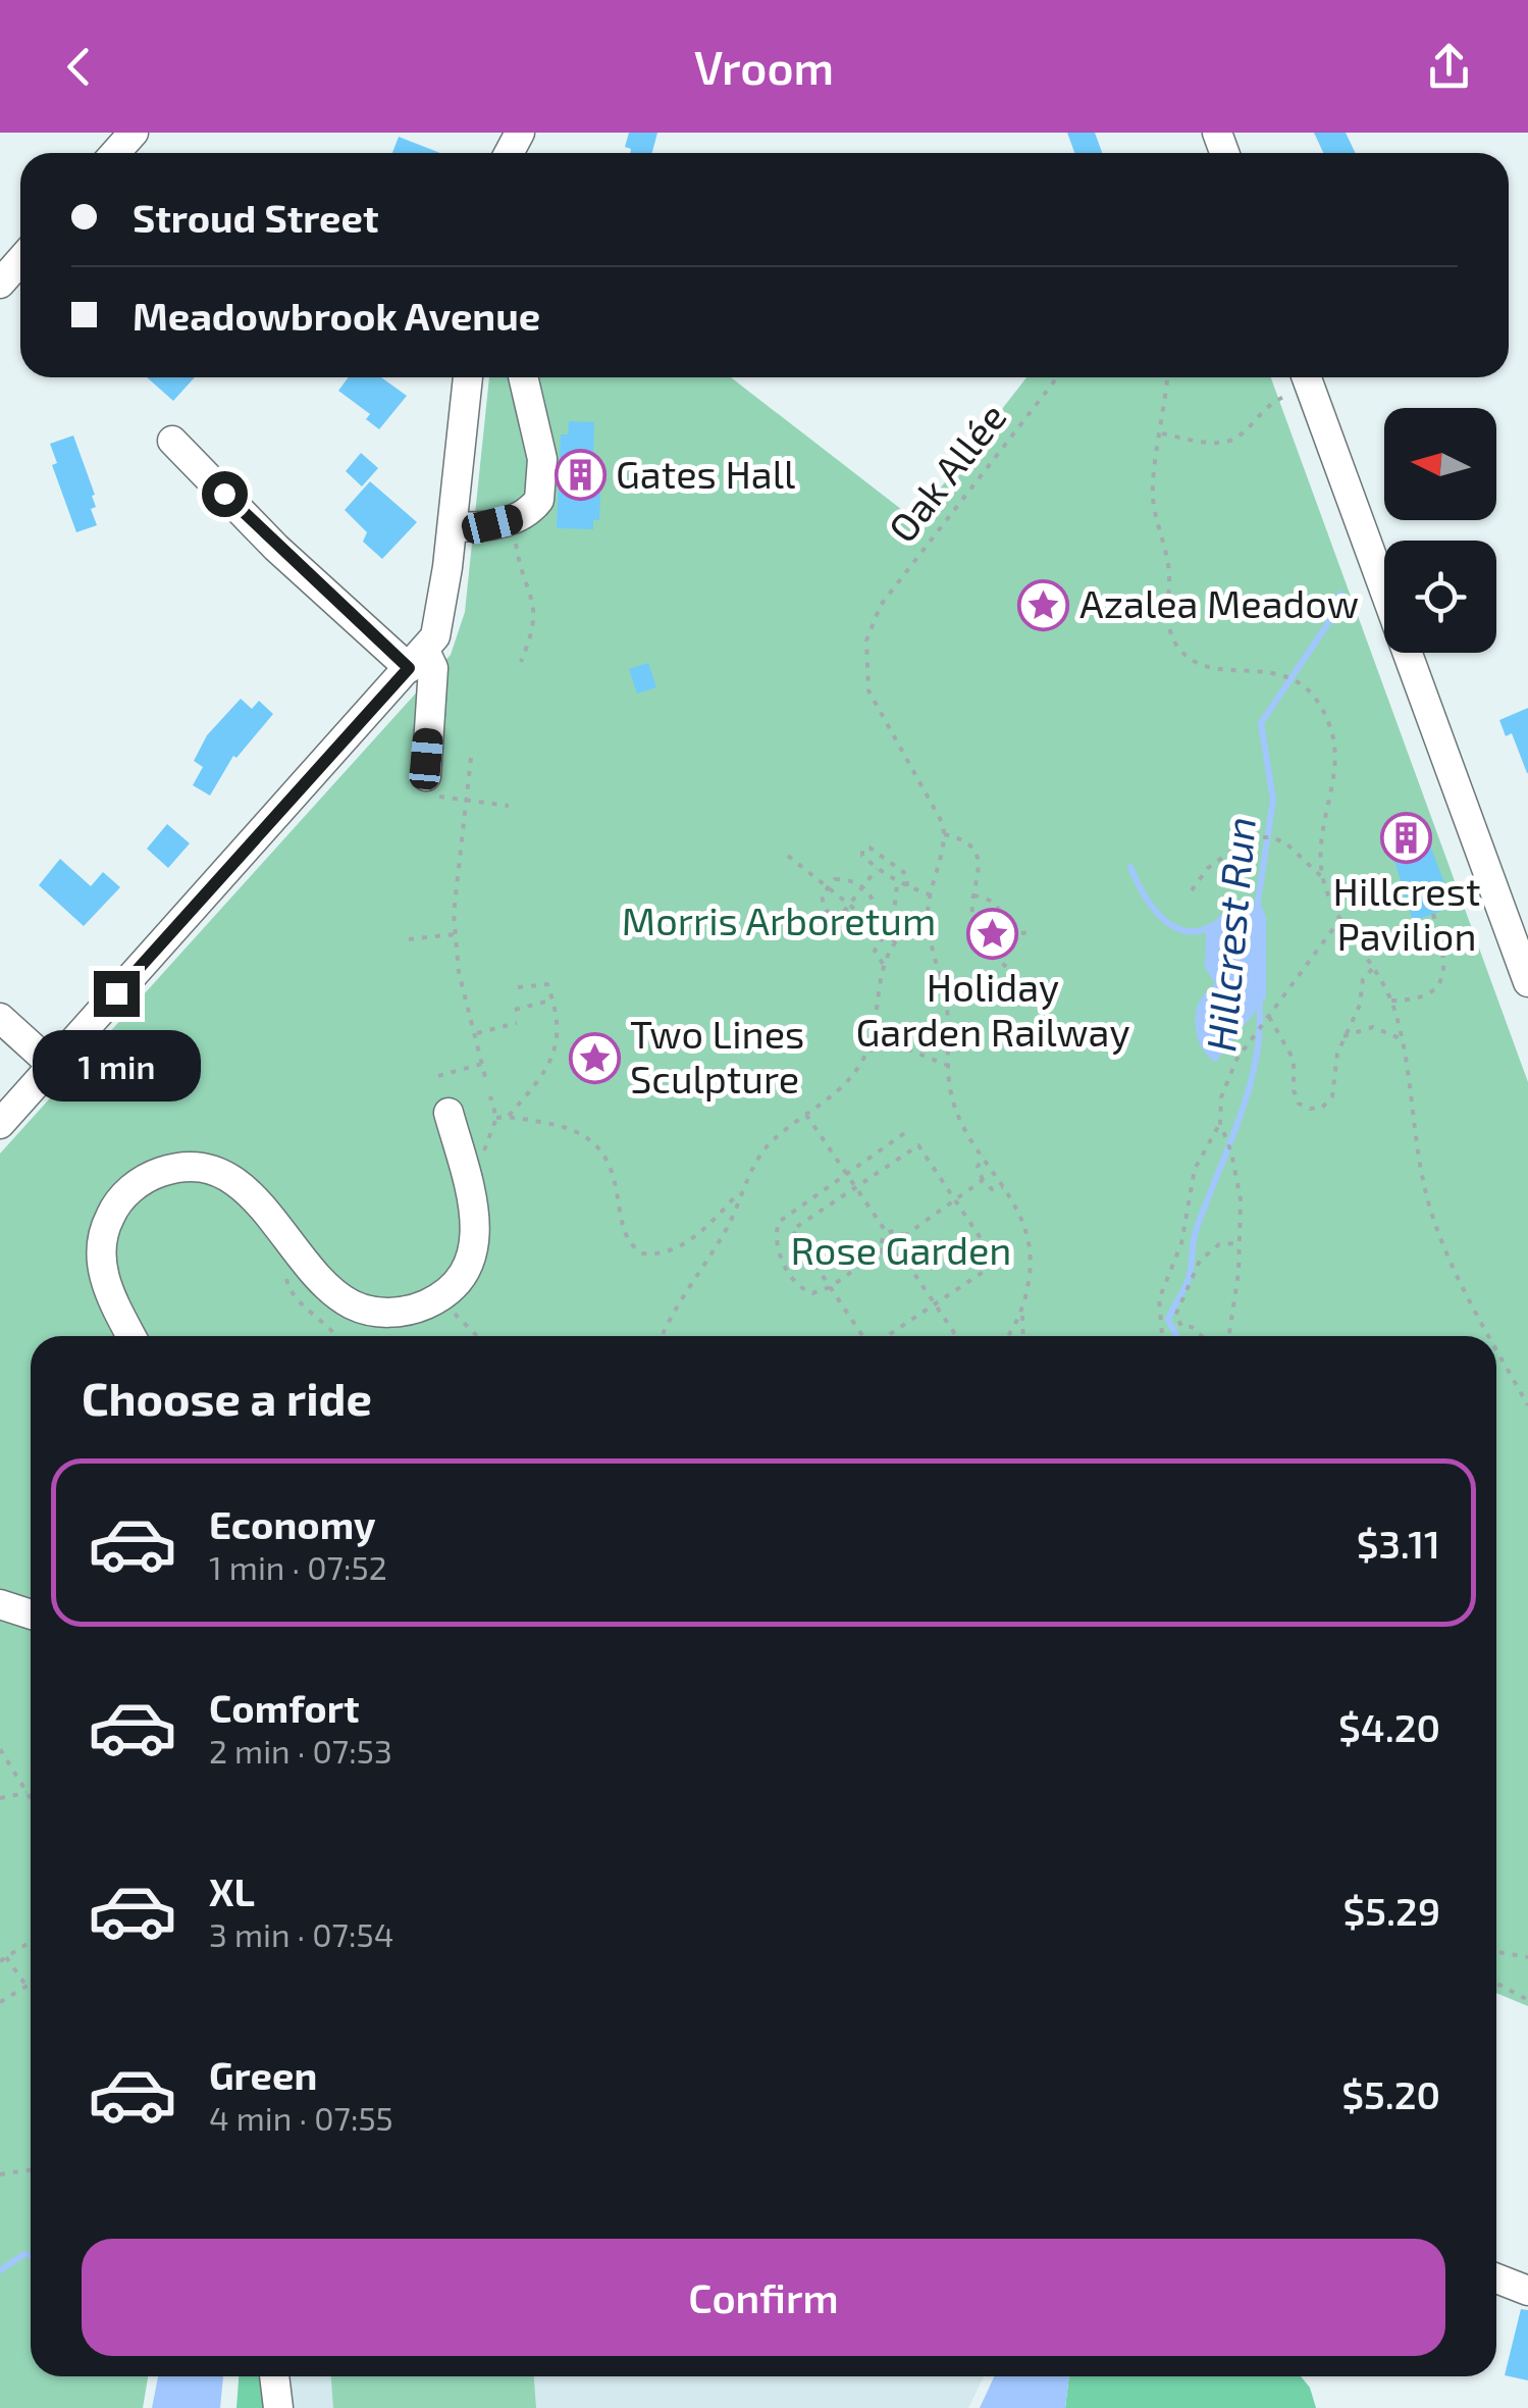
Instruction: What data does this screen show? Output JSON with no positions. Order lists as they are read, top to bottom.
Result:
{
  "streets": {
    "path": ["Oak Allée"]
  },
  "water": ["Hillcrest Run"],
  "parks": ["Morris Arboretum", "Rose Garden"],
  "places": {
    "building": ["Gates Hall", "Hillcrest Pavilion"],
    "place": ["Azalea Meadow", "Holiday Garden Railway", "Two Lines Sculpture"]
  },
  "north": "left",
  "page": {
    "header": "Vroom",
    "banner": ["Stroud Street", "Meadowbrook Avenue"],
    "bubble": "1 min",
    "heading": "Choose a ride",
    "list": [
      {
        "name": "Economy",
        "note": "1 min · 07:52",
        "value": "$3.11"
      },
      {
        "name": "Comfort",
        "note": "2 min · 07:53",
        "value": "$4.20"
      },
      {
        "name": "XL",
        "note": "3 min · 07:54",
        "value": "$5.29"
      },
      {
        "name": "Green",
        "note": "4 min · 07:55",
        "value": "$5.20"
      }
    ],
    "buttons": "Confirm"
  }
}
